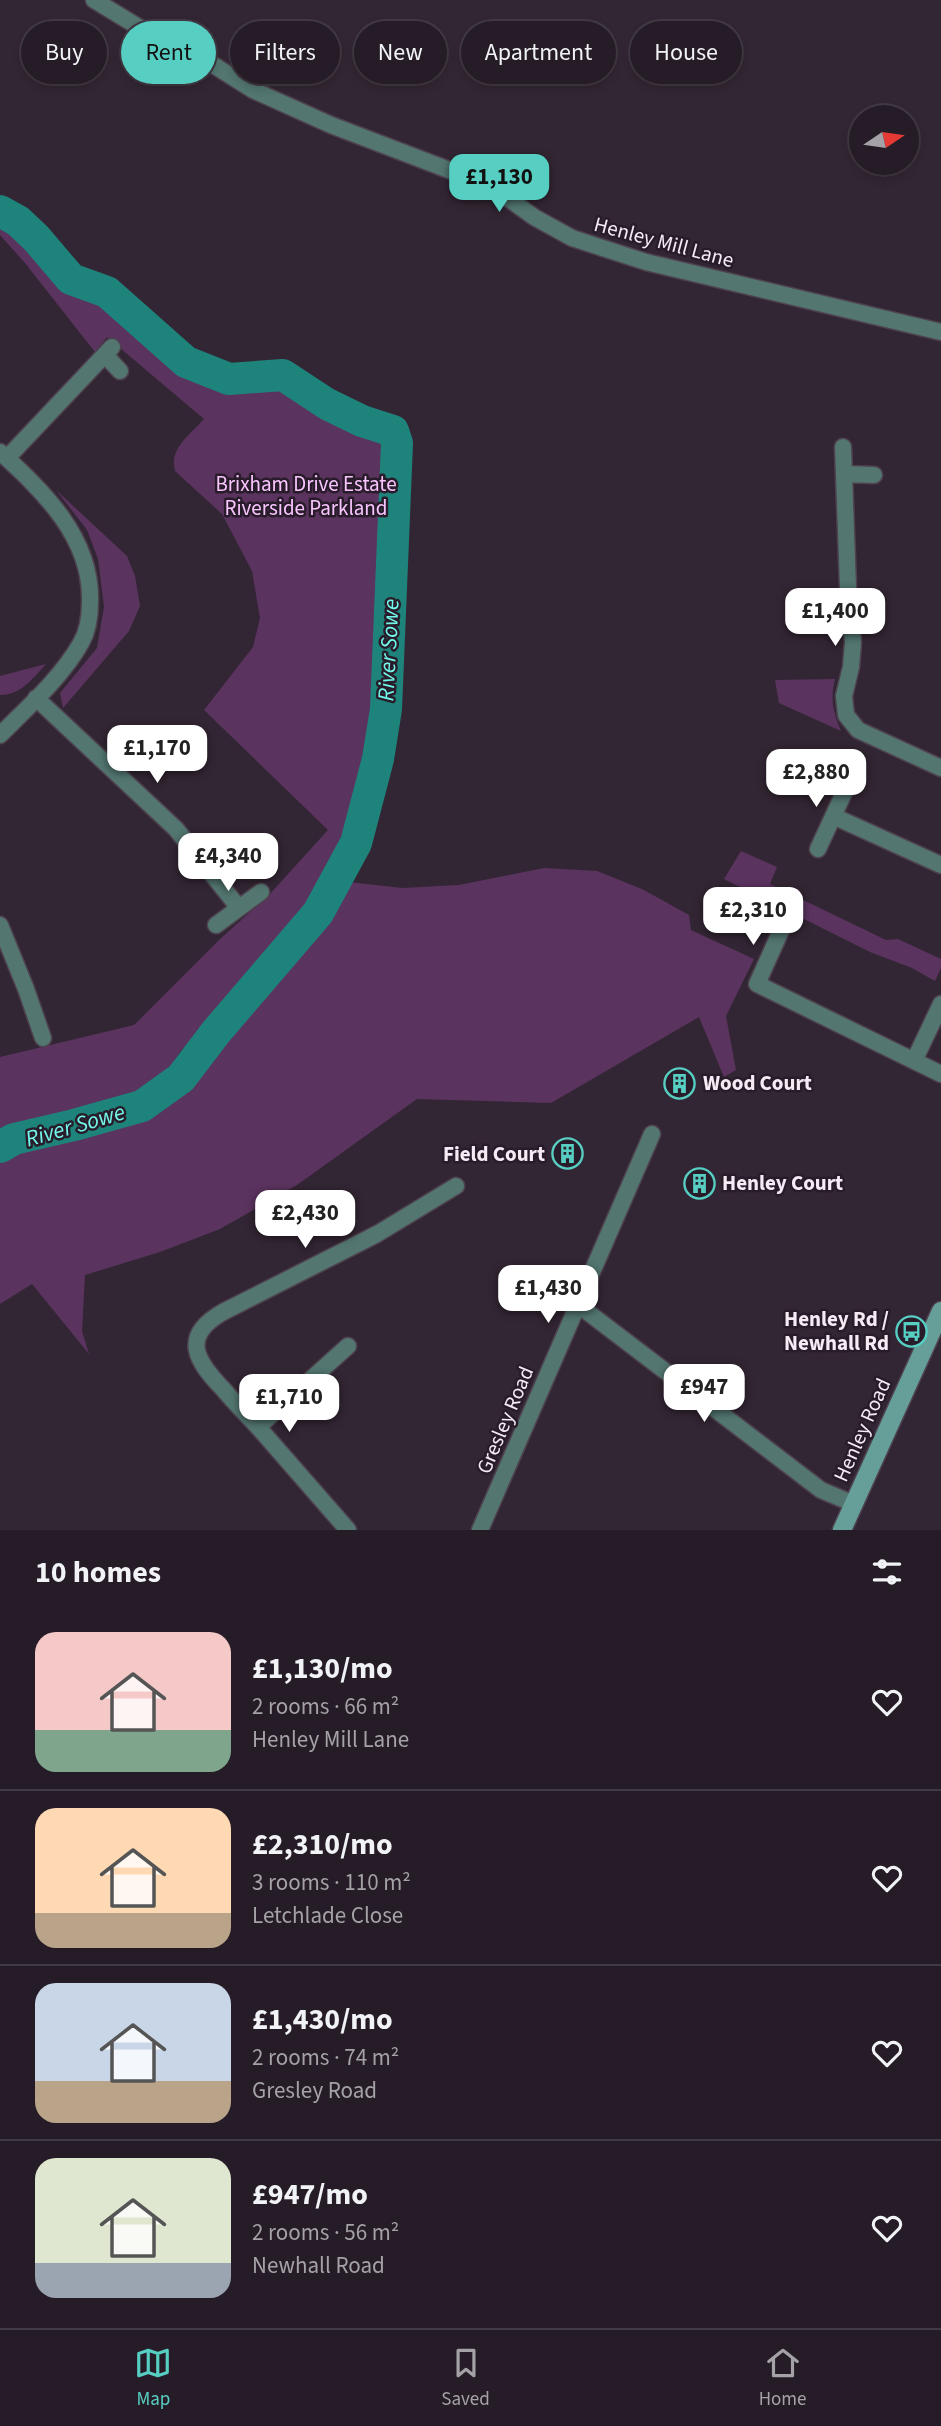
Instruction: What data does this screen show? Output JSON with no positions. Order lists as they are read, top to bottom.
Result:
{
  "streets": {
    "main road": ["Henley Road"],
    "street": ["Henley Mill Lane", "Gresley Road"]
  },
  "water": ["River Sowe"],
  "parks": ["Brixham Drive Estate Riverside Parkland"],
  "places": {
    "building": ["Wood Court", "Field Court", "Henley Court"],
    "bus stop": ["Henley Rd / Newhall Rd"]
  },
  "north": "right",
  "page": {
    "chip": [
      "Buy",
      "Rent",
      "Filters",
      "New",
      "Apartment",
      "House"
    ],
    "price": [
      "£1,130",
      "£1,400",
      "£1,170",
      "£2,880",
      "£4,340",
      "£2,310",
      "£2,430",
      "£1,430",
      "£947",
      "£1,710"
    ],
    "heading": "10 homes",
    "list": [
      {
        "name": "£1,130/mo",
        "note": "2 rooms · 66 m² · Henley Mill Lane"
      },
      {
        "name": "£2,310/mo",
        "note": "3 rooms · 110 m² · Letchlade Close"
      },
      {
        "name": "£1,430/mo",
        "note": "2 rooms · 74 m² · Gresley Road"
      },
      {
        "name": "£947/mo",
        "note": "2 rooms · 56 m² · Newhall Road"
      }
    ],
    "tabs": ["Map", "Saved", "Home"]
  }
}
